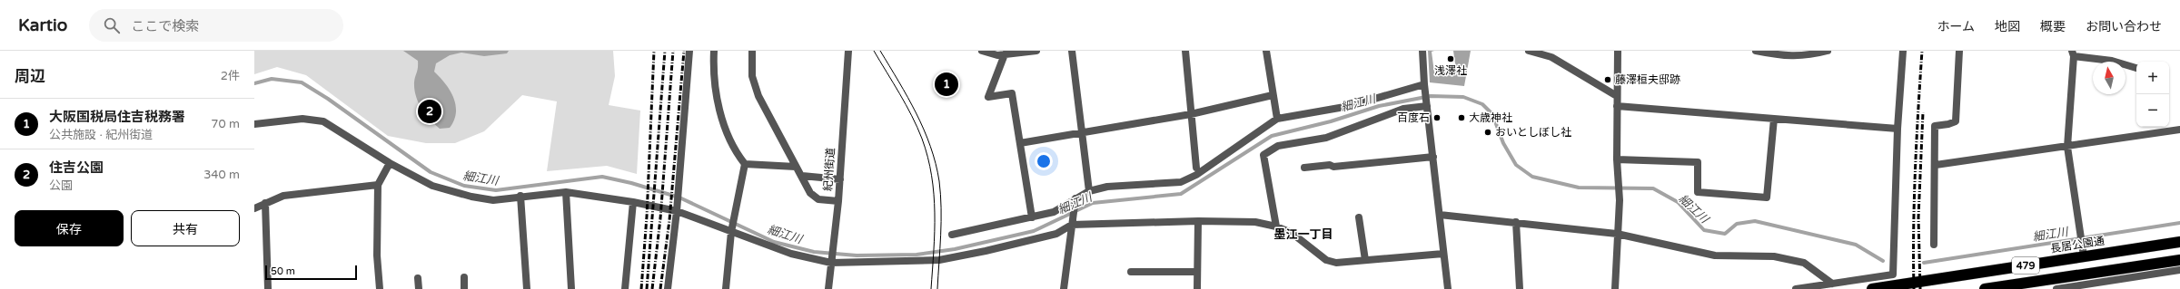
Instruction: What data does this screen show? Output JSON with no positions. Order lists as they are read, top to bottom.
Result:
{
  "streets": {
    "highway": ["長居公園通", "479"],
    "street": ["紀州街道"]
  },
  "districts": ["墨江一丁目"],
  "water": ["細江川"],
  "places": [
    "浅澤社",
    "藤澤桓夫邸跡",
    "百度石",
    "大歳神社",
    "おいとしぼし社"
  ],
  "scale_bar": "50 m",
  "north": "top",
  "page": {
    "header": "Kartio",
    "search": "ここで検索",
    "nav": [
      "ホーム",
      "地図",
      "概要",
      "お問い合わせ"
    ],
    "heading": ["周辺", "2件"],
    "map_buttons": ["+", "−"],
    "pins": ["1", "2"],
    "list": [
      {
        "mark": "1",
        "name": "大阪国税局住吉税務署",
        "note": "公共施設 · 紀州街道",
        "value": "70 m"
      },
      {
        "mark": "2",
        "name": "住吉公園",
        "note": "公園",
        "value": "340 m"
      }
    ],
    "buttons": ["保存", "共有"],
    "scale": "50 m"
  }
}
